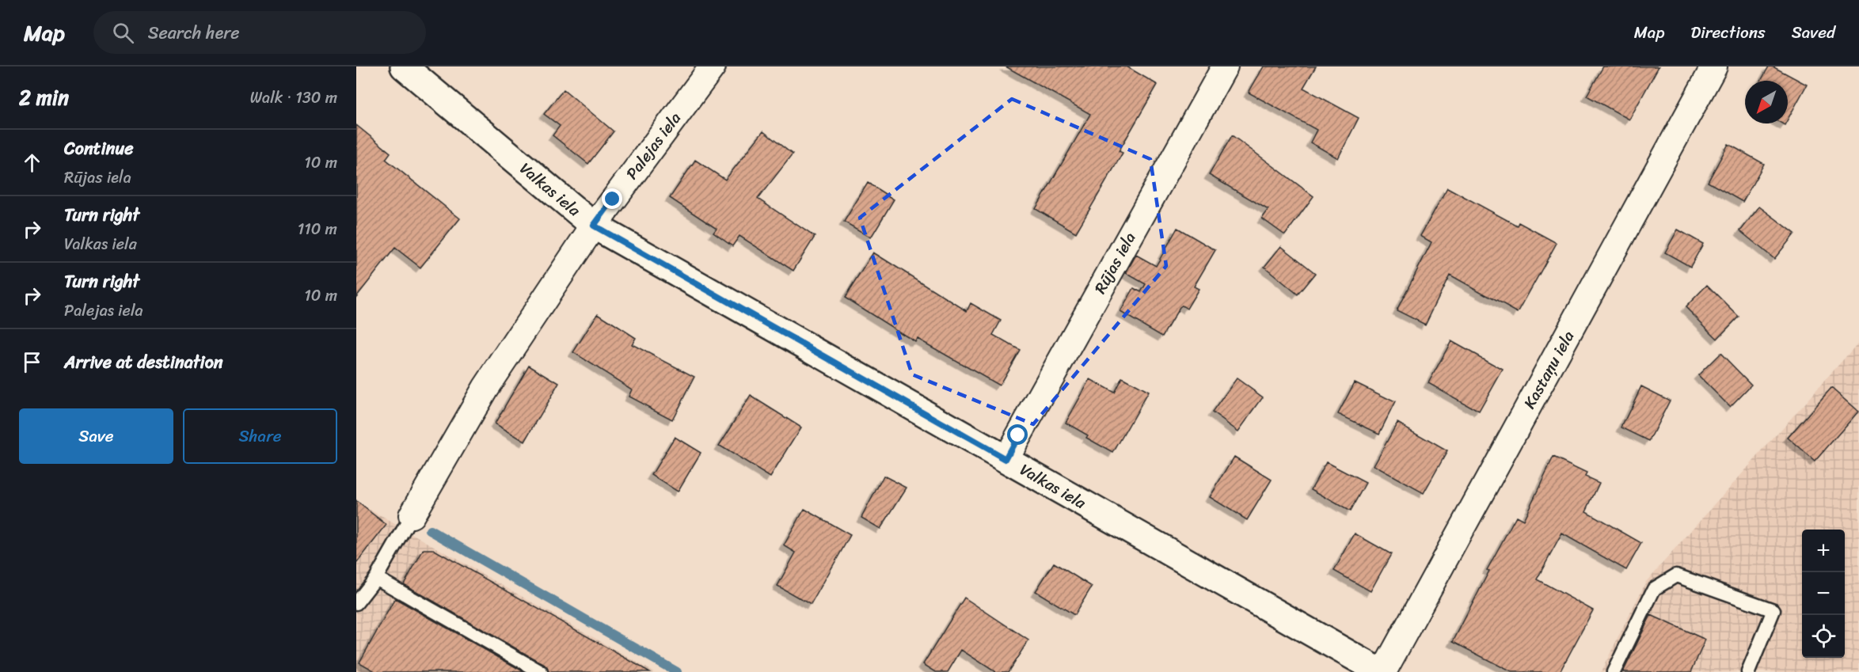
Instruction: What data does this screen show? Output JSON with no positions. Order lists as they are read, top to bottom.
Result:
{
  "streets": {
    "main road": ["Valkas iela"],
    "street": ["Palejas iela", "Rūjas iela", "Kastaņu iela"]
  },
  "crossings": [
    ["Palejas iela", "Valkas iela"],
    ["Valkas iela", "Rūjas iela"],
    ["Valkas iela", "Kastaņu iela"]
  ],
  "north": "bottom left",
  "page": {
    "header": "Map",
    "search": "Search here",
    "nav": ["Map", "Directions", "Saved"],
    "heading": ["2 min", "Walk · 130 m"],
    "list": [
      ["Continue", "Rūjas iela", "10 m"],
      ["Turn right", "Valkas iela", "110 m"],
      ["Turn right", "Palejas iela", "10 m"],
      "Arrive at destination"
    ],
    "buttons": ["Save", "Share"],
    "map_buttons": ["+", "−"]
  }
}
